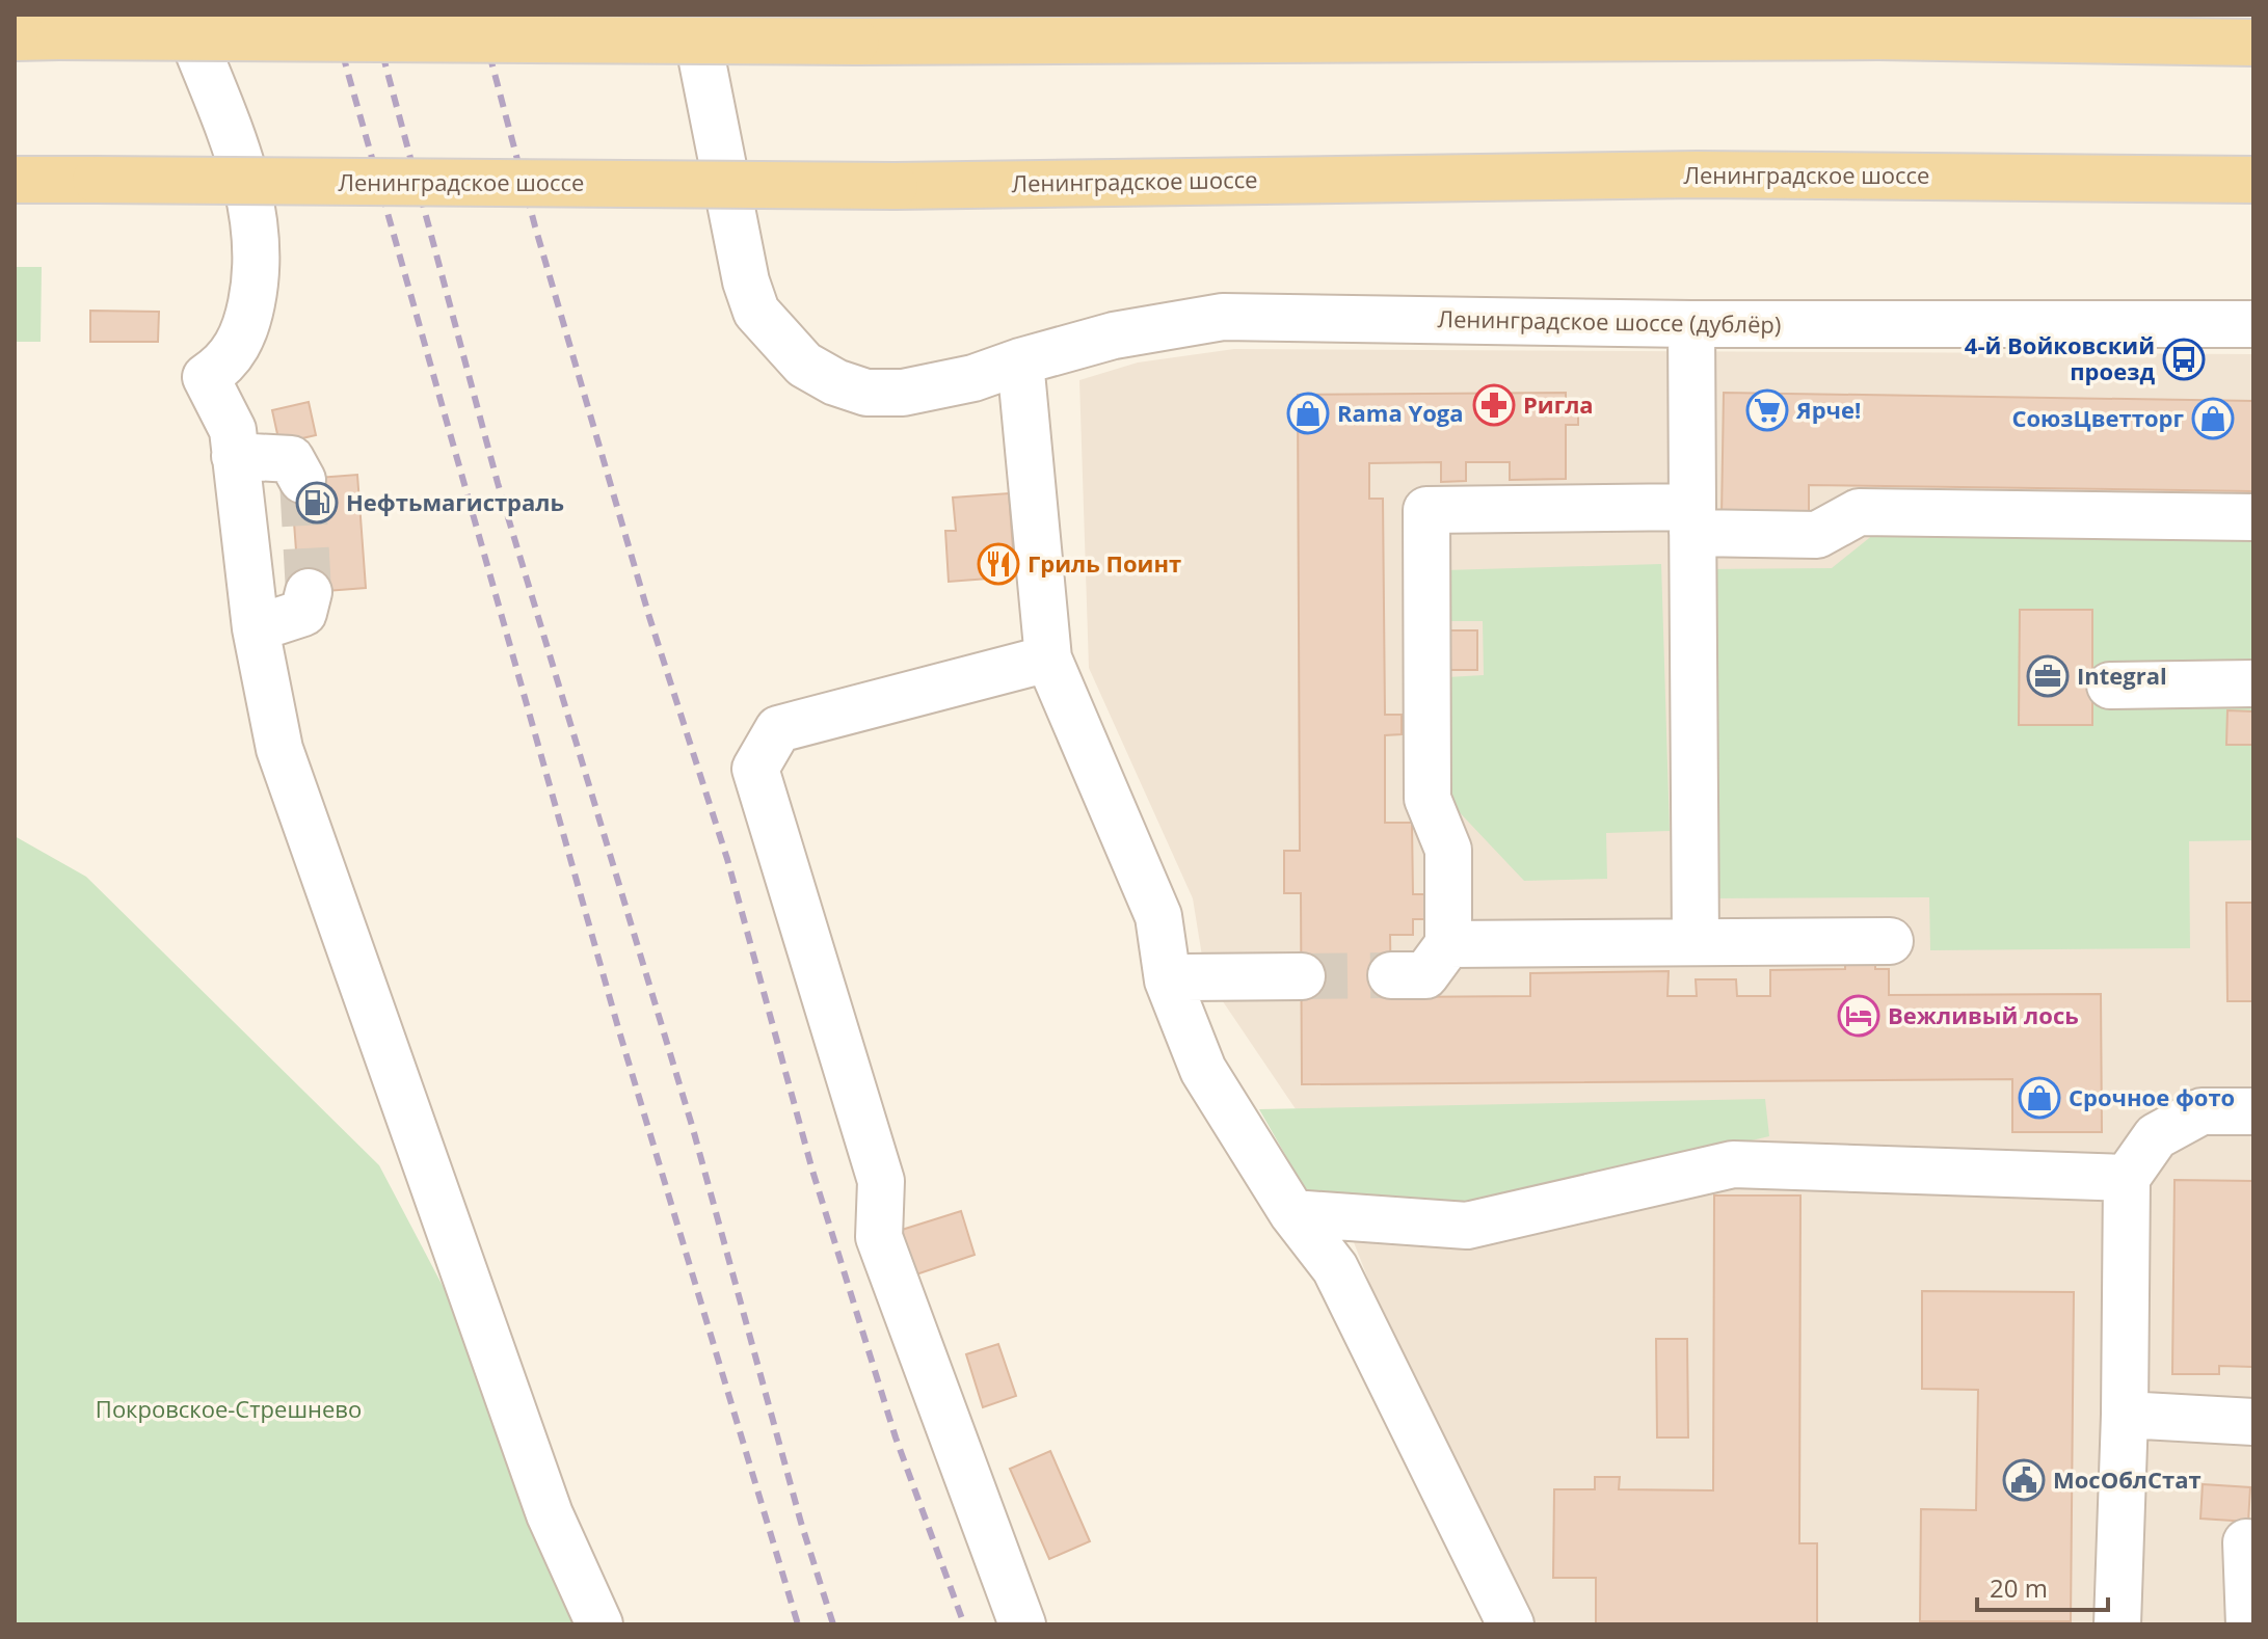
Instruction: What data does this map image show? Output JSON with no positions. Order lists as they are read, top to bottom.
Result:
{
  "streets": {
    "main road": ["Ленинградское шоссе"],
    "street": ["Ленинградское шоссе (дублёр)"]
  },
  "parks": ["Покровское-Стрешнево"],
  "places": {
    "bus stop": ["4-й Войковский проезд"],
    "pharmacy": ["Ригла"],
    "supermarket": ["Ярче!"],
    "shop": ["Rama Yoga", "СоюзЦветторг", "Срочное фото"],
    "fuel station": ["Нефтьмагистраль"],
    "restaurant": ["Гриль Поинт"],
    "office": ["Integral"],
    "hotel": ["Вежливый лось"],
    "public building": ["МосОблСтат"]
  },
  "scale_bar": "20 m"
}
